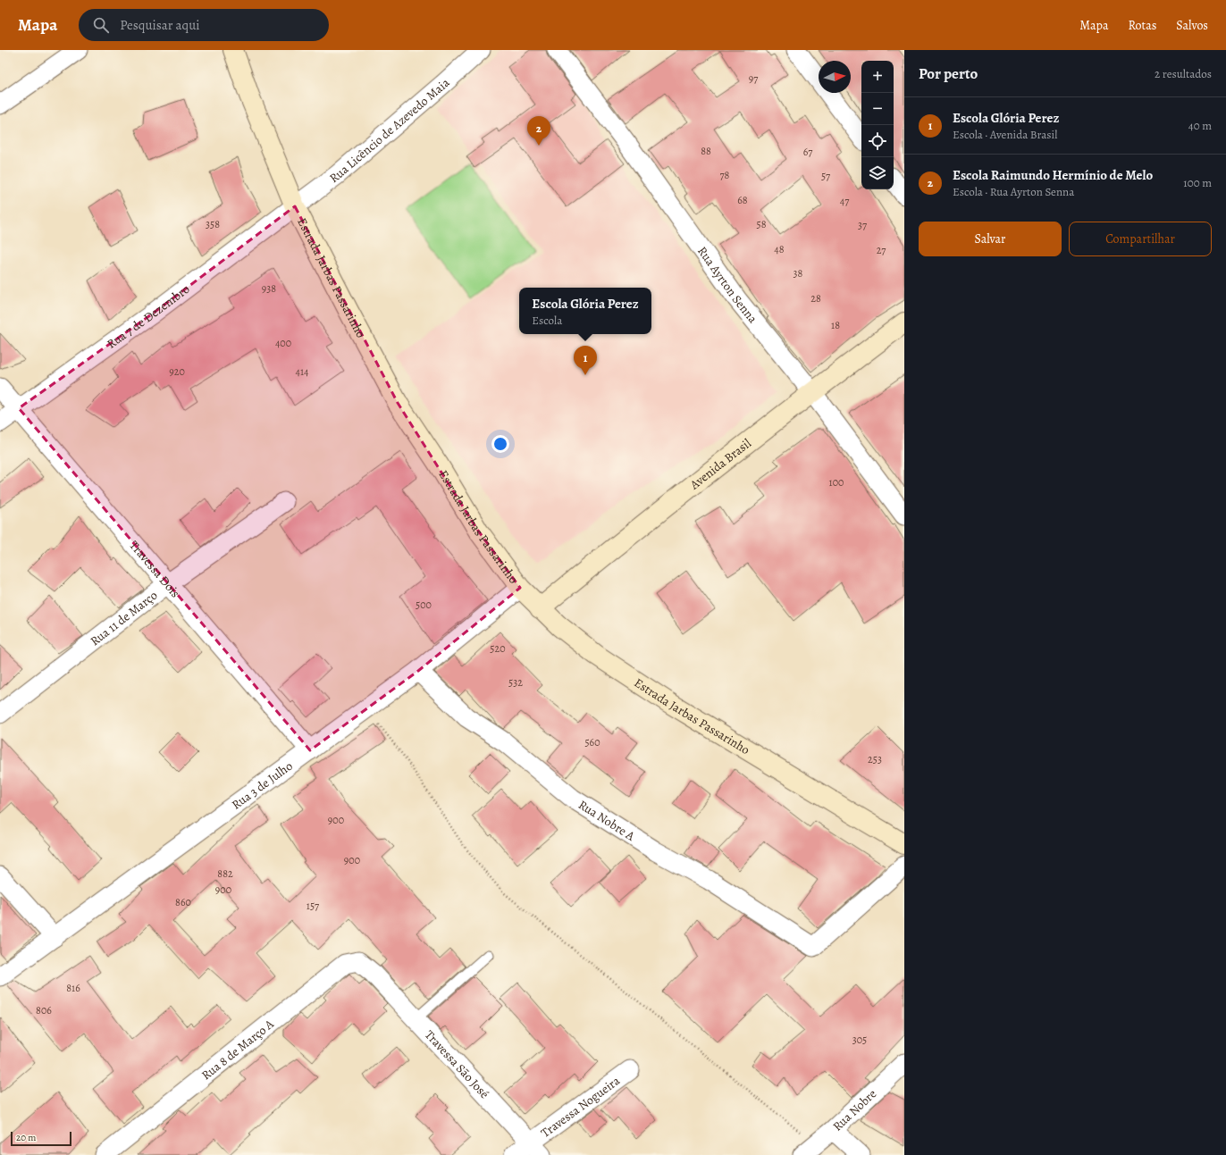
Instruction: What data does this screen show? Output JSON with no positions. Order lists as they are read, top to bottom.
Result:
{
  "streets": {
    "street": [
      "Rua Licêncio de Azevedo Maia",
      "Estrada Jarbas Passarinho",
      "Rua Ayrton Senna",
      "Rua 7 de Dezembro",
      "Avenida Brasil",
      "Travessa Dois",
      "Rua 11 de Março",
      "Rua 3 de Julho",
      "Rua Nobre A",
      "Rua 8 de Março A",
      "Travessa São José",
      "Travessa Nogueira",
      "Rua Nobre"
    ]
  },
  "crossings": [
    ["Rua Licêncio de Azevedo Maia", "Estrada Jarbas Passarinho"],
    ["Rua Licêncio de Azevedo Maia", "Rua 7 de Dezembro"],
    ["Estrada Jarbas Passarinho", "Rua 7 de Dezembro"],
    ["Estrada Jarbas Passarinho", "Avenida Brasil"],
    ["Estrada Jarbas Passarinho", "Rua 3 de Julho"],
    ["Rua Ayrton Senna", "Avenida Brasil"],
    ["Rua 7 de Dezembro", "Travessa Dois"],
    ["Travessa Dois", "Rua 11 de Março"],
    ["Travessa Dois", "Rua 3 de Julho"],
    ["Rua 3 de Julho", "Rua Nobre A"],
    ["Rua 8 de Março A", "Travessa São José"],
    ["Travessa São José", "Travessa Nogueira"]
  ],
  "house_numbers": [
    "97",
    "88",
    "67",
    "78",
    "57",
    "68",
    "47",
    "358",
    "58",
    "37",
    "48",
    "27",
    "38",
    "938",
    "28",
    "18",
    "400",
    "920",
    "414",
    "100",
    "500",
    "520",
    "532",
    "560",
    "253",
    "900",
    "900",
    "882",
    "900",
    "860",
    "157",
    "816",
    "806",
    "305"
  ],
  "scale_bar": "20 m",
  "north": "right",
  "page": {
    "header": "Mapa",
    "search": "Pesquisar aqui",
    "nav": ["Mapa", "Rotas", "Salvos"],
    "heading": ["Por perto", "2 resultados"],
    "map_buttons": ["+", "−"],
    "list": [
      {
        "mark": "1",
        "name": "Escola Glória Perez",
        "note": "Escola · Avenida Brasil",
        "value": "40 m"
      },
      {
        "mark": "2",
        "name": "Escola Raimundo Hermínio de Melo",
        "note": "Escola · Rua Ayrton Senna",
        "value": "100 m"
      }
    ],
    "pins": ["2", "1"],
    "buttons": ["Salvar", "Compartilhar"],
    "popup": ["Escola Glória Perez", "Escola"],
    "scale": "20 m"
  }
}
